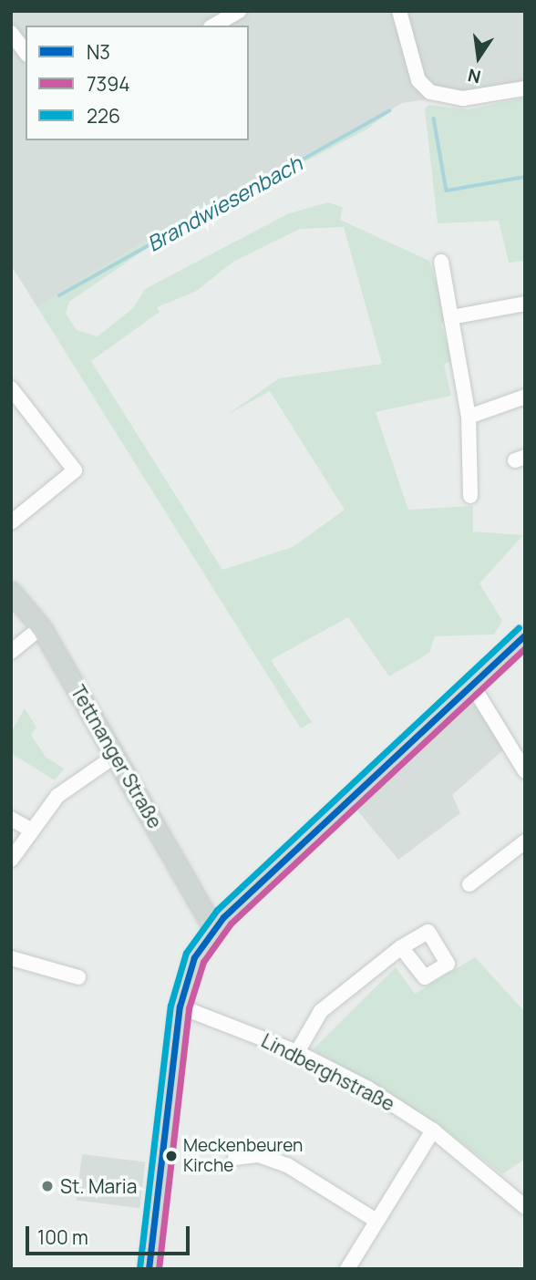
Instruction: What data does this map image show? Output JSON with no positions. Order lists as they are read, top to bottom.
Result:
{
  "streets": {
    "main road": ["Tettnanger Straße"],
    "street": ["Lindberghstraße"]
  },
  "water": ["Brandwiesenbach"],
  "places": ["Meckenbeuren Kirche", "St. Maria"],
  "lines": ["transit line 226", "transit line N3", "transit line 7394"],
  "legend": ["N3", "7394", "226"],
  "scale_bar": "100 m",
  "north": "bottom"
}
